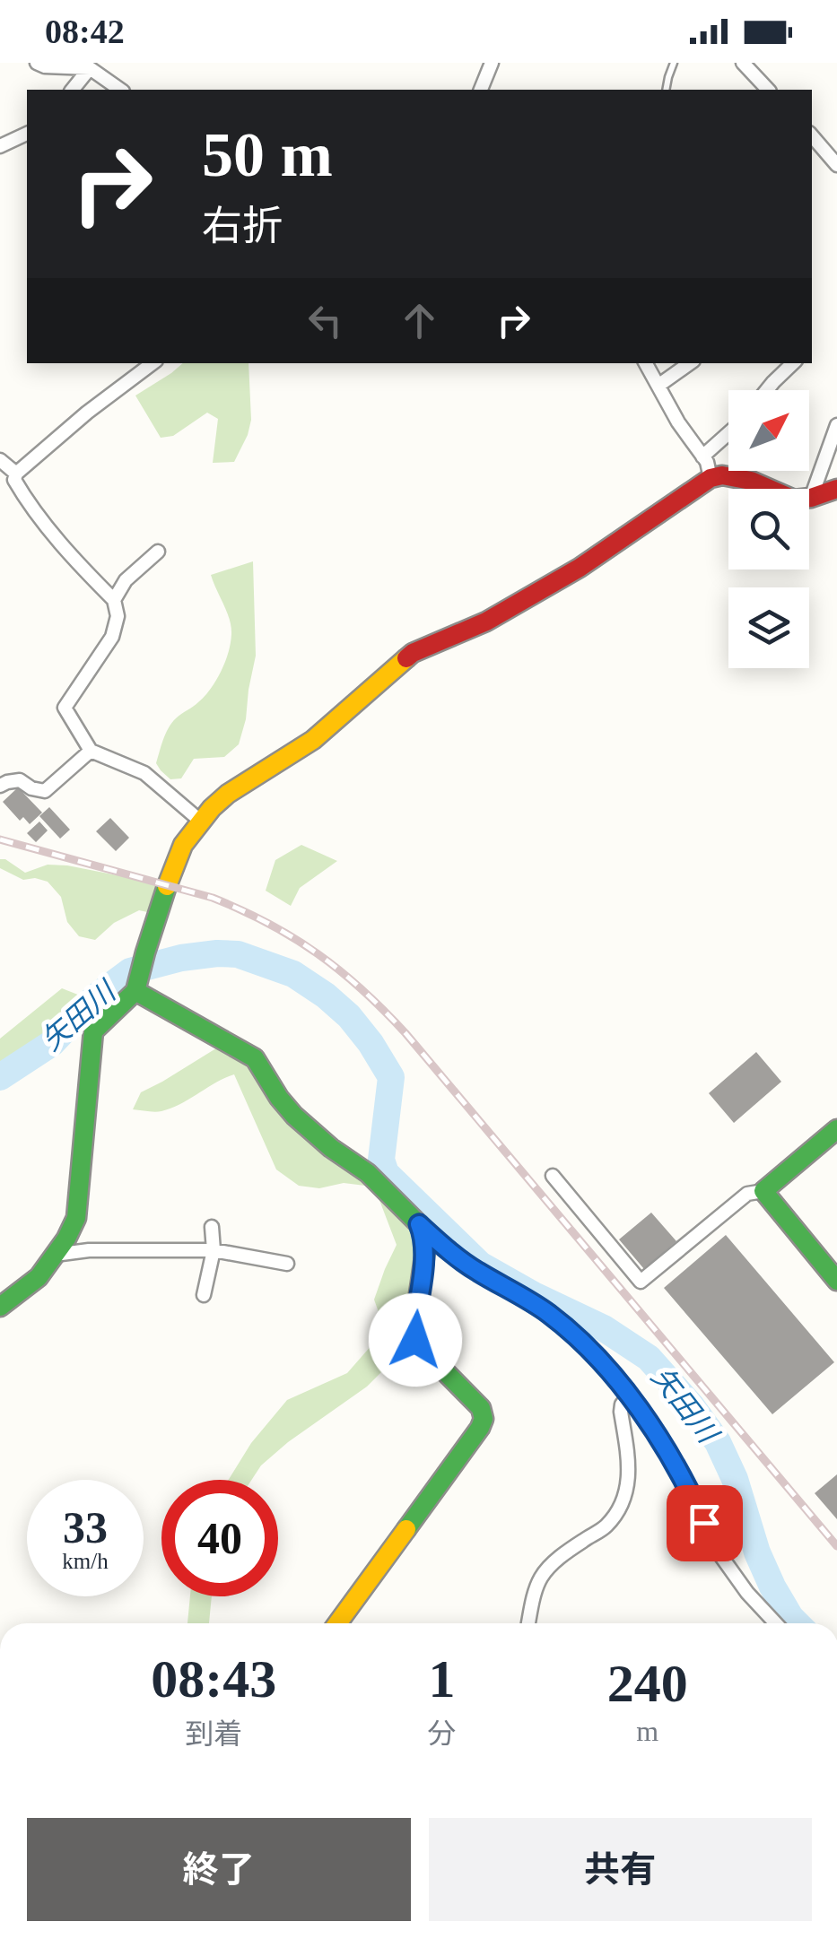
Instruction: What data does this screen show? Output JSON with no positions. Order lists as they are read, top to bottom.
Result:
{
  "water": ["矢田川"],
  "north": "top right",
  "page": {
    "status": "08:42",
    "turn": ["50 m", "右折"],
    "speed": "33 km/h",
    "limit": "40",
    "eta": [
      "08:43",
      "到着",
      "1",
      "分",
      "240",
      "m"
    ],
    "buttons": ["終了", "共有"]
  }
}
